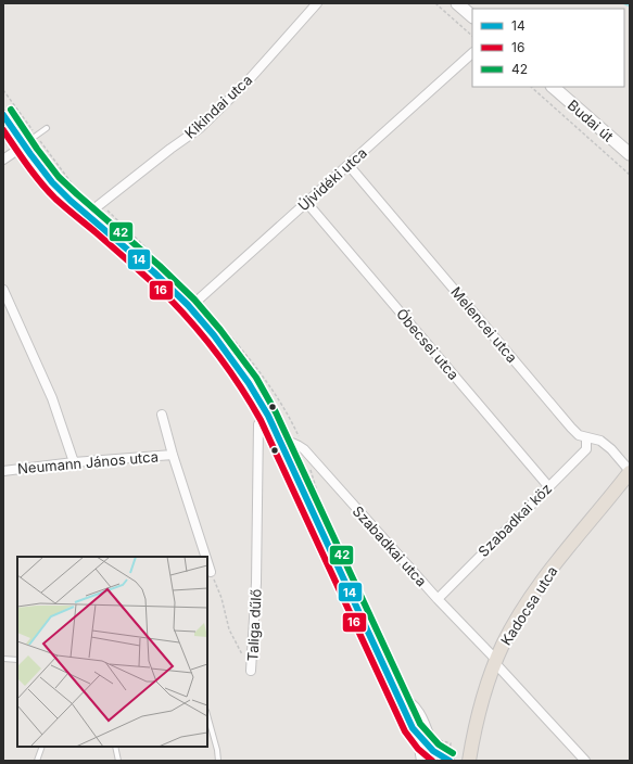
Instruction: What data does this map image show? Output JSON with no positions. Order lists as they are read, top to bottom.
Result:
{
  "streets": {
    "main road": ["Budai út", "Kadocsa utca"],
    "street": [
      "Kikindai utca",
      "Újvidéki utca",
      "Melencei utca",
      "Óbecsei utca",
      "Neumann János utca",
      "Szabadkai köz",
      "Szabadkai utca",
      "Taliga dűlő"
    ]
  },
  "crossings": [
    ["Újvidéki utca", "Melencei utca"],
    ["Újvidéki utca", "Óbecsei utca"],
    ["Melencei utca", "Szabadkai köz"],
    ["Melencei utca", "Kadocsa utca"],
    ["Óbecsei utca", "Szabadkai köz"],
    ["Szabadkai köz", "Szabadkai utca"],
    ["Szabadkai utca", "Kadocsa utca"]
  ],
  "lines": ["transit line 42", "transit line 14", "transit line 16"],
  "legend": ["14", "16", "42"]
}
